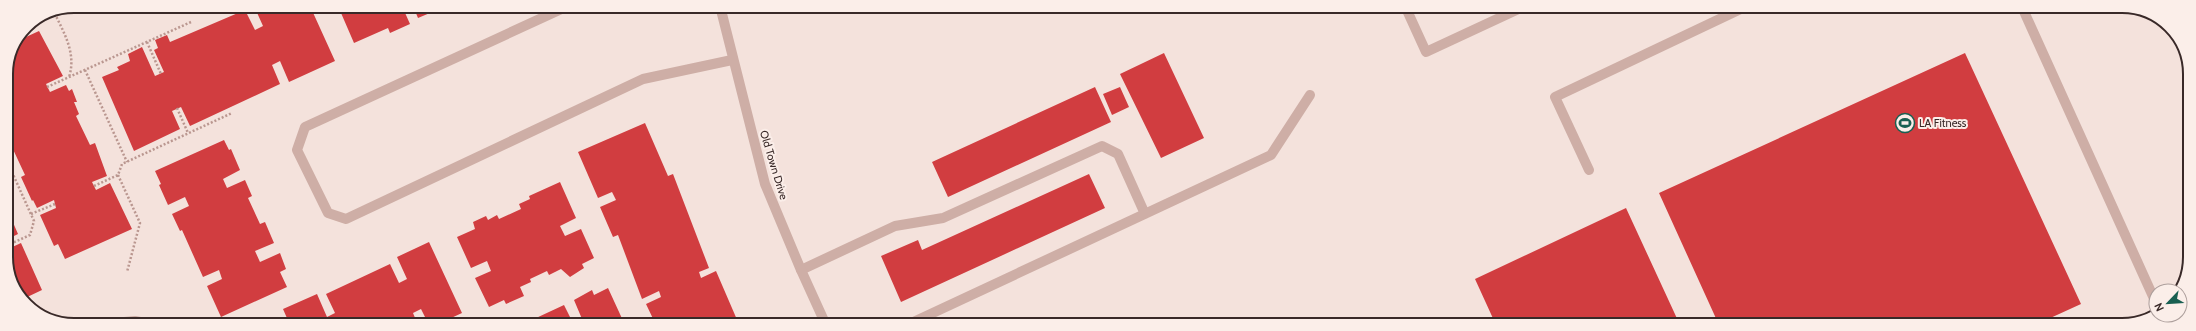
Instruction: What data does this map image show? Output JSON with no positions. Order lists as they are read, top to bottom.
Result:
{
  "streets": {
    "street": ["Old Town Drive"]
  },
  "places": {
    "sports": ["LA Fitness"]
  },
  "north": "bottom left"
}
